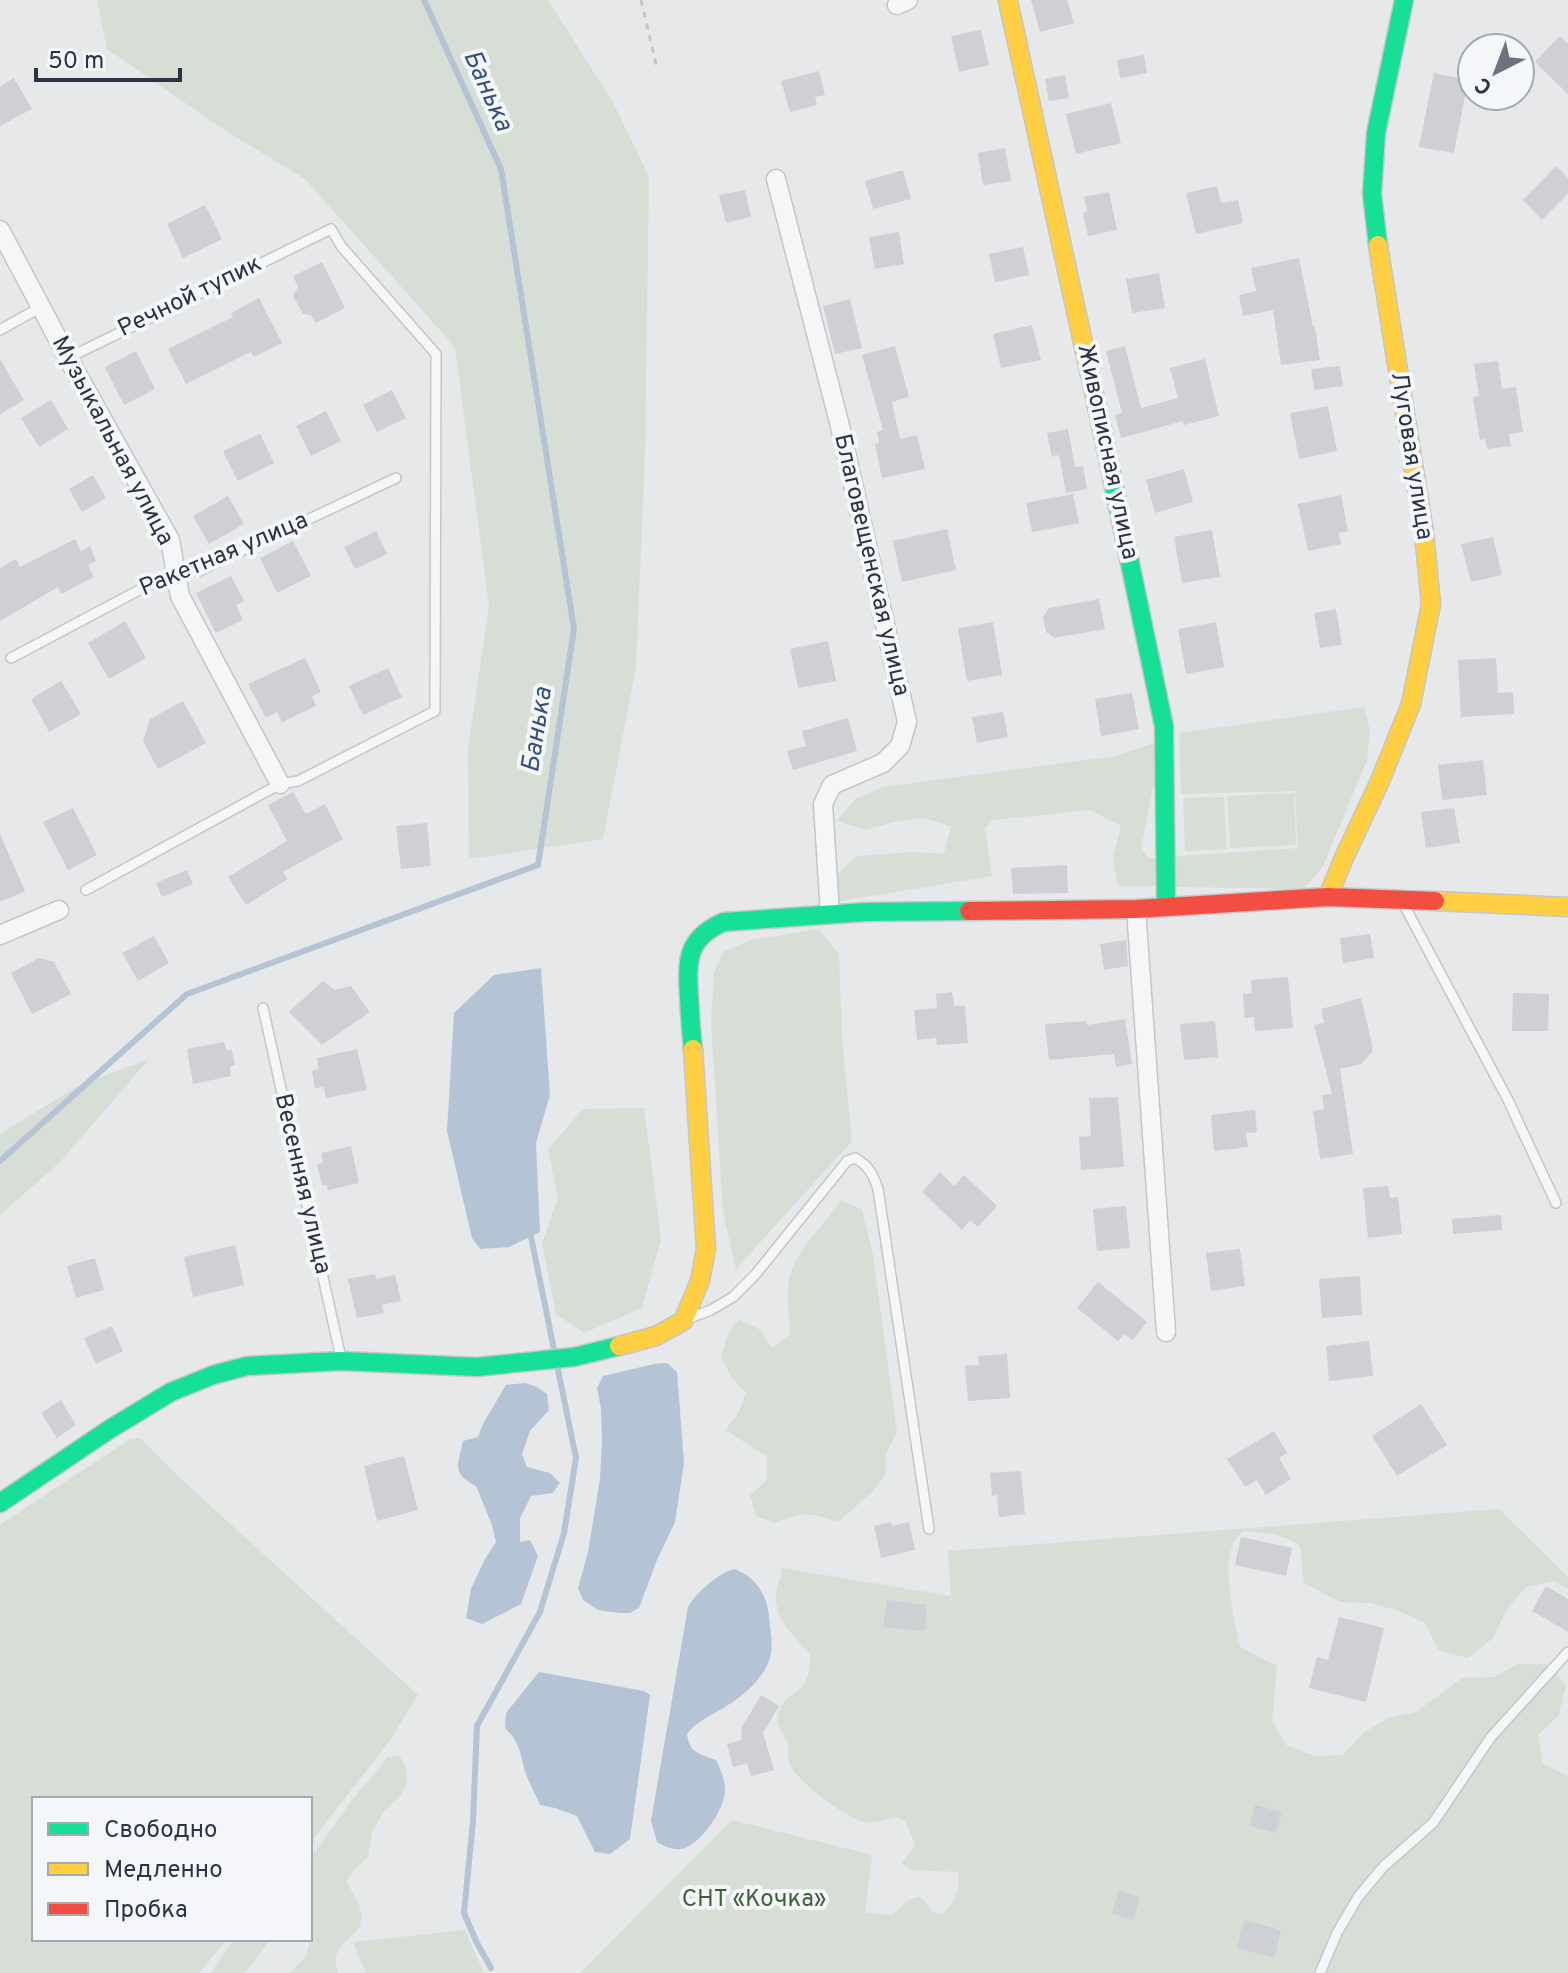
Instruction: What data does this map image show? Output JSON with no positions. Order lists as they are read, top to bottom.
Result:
{
  "streets": {
    "street": [
      "Музыкальная улица",
      "Живописная улица",
      "Луговая улица",
      "Благовещенская улица"
    ],
    "lane": ["Речной тупик", "Ракетная улица", "Весенняя улица"]
  },
  "crossings": [
    ["Речной тупик", "Музыкальная улица"],
    ["Музыкальная улица", "Ракетная улица"]
  ],
  "water": ["Банька"],
  "parks": ["СНТ «Кочка»"],
  "legend": ["Свободно", "Медленно", "Пробка"],
  "scale_bar": "50 m",
  "north": "bottom left"
}
